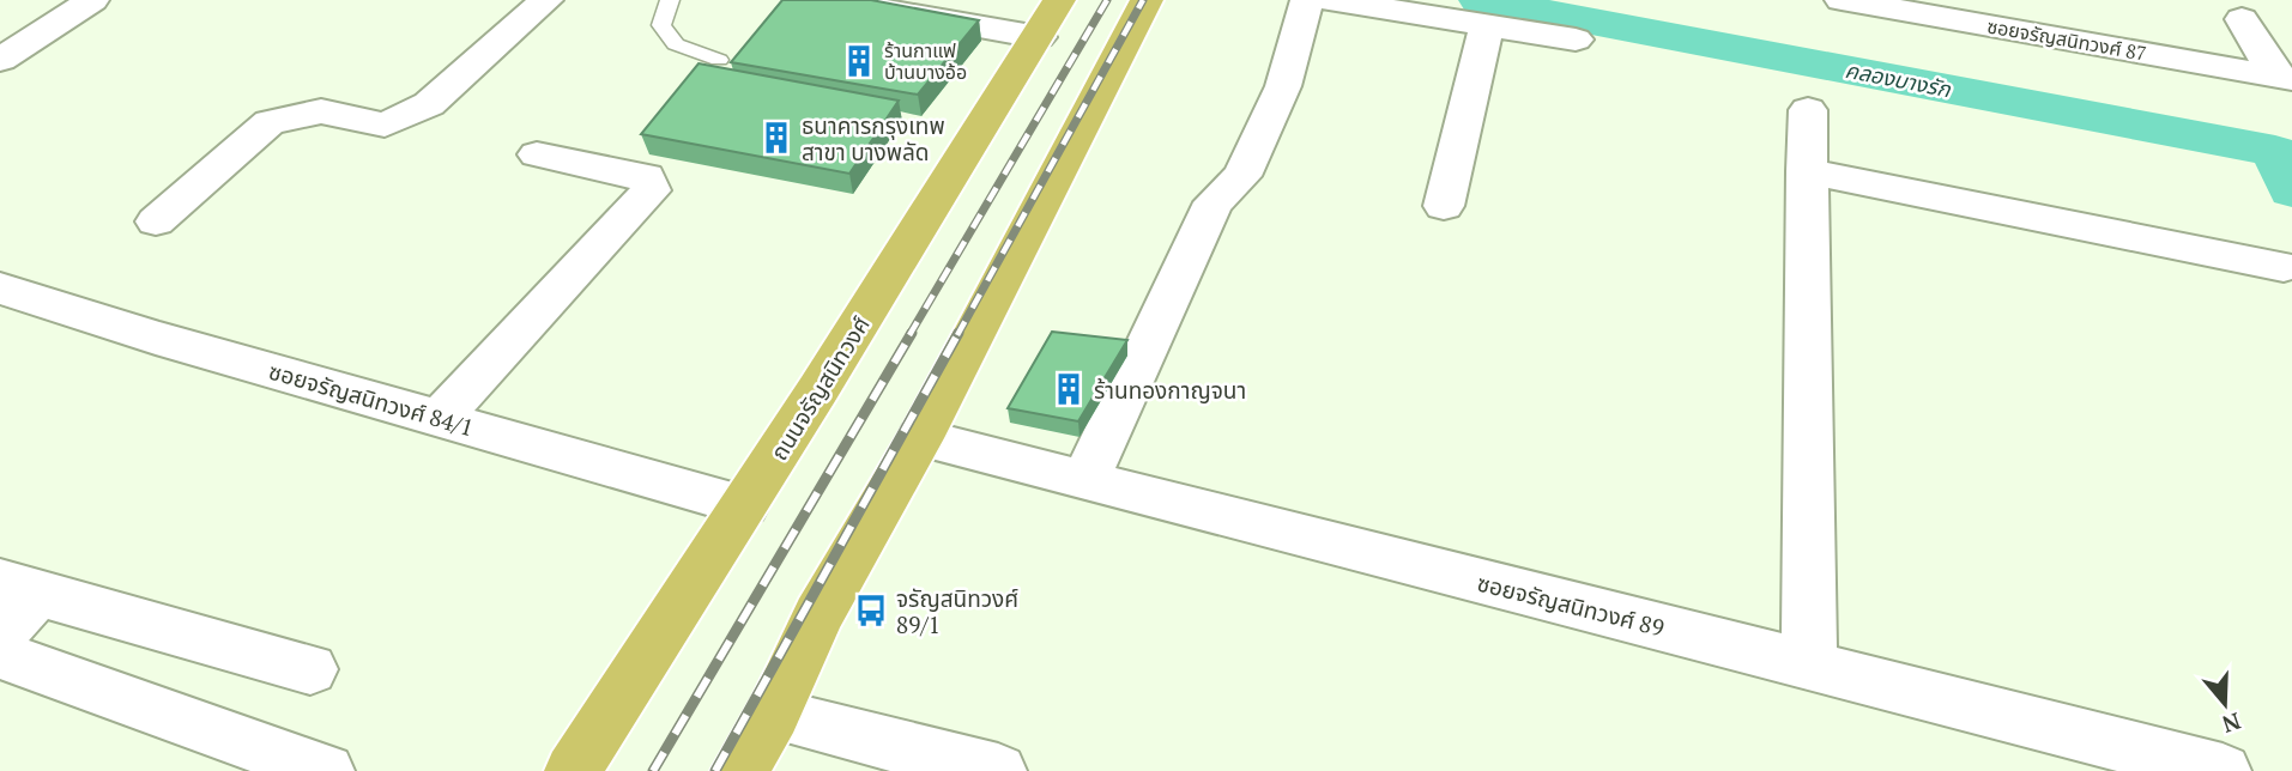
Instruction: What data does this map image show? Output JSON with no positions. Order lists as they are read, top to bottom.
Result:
{
  "streets": {
    "main road": ["ถนนจรัญสนิทวงศ์"],
    "street": ["ซอยจรัญสนิทวงศ์ 87", "ซอยจรัญสนิทวงศ์ 84/1", "ซอยจรัญสนิทวงศ์ 89"]
  },
  "crossings": [
    ["ถนนจรัญสนิทวงศ์", "ซอยจรัญสนิทวงศ์ 84/1"]
  ],
  "water": ["คลองบางรัก"],
  "places": {
    "building": ["ร้านกาแฟ บ้านบางอ้อ", "ธนาคารกรุงเทพ สาขา บางพลัด", "ร้านทองกาญจนา"],
    "bus stop": ["จรัญสนิทวงศ์ 89/1"]
  },
  "north": "bottom"
}
